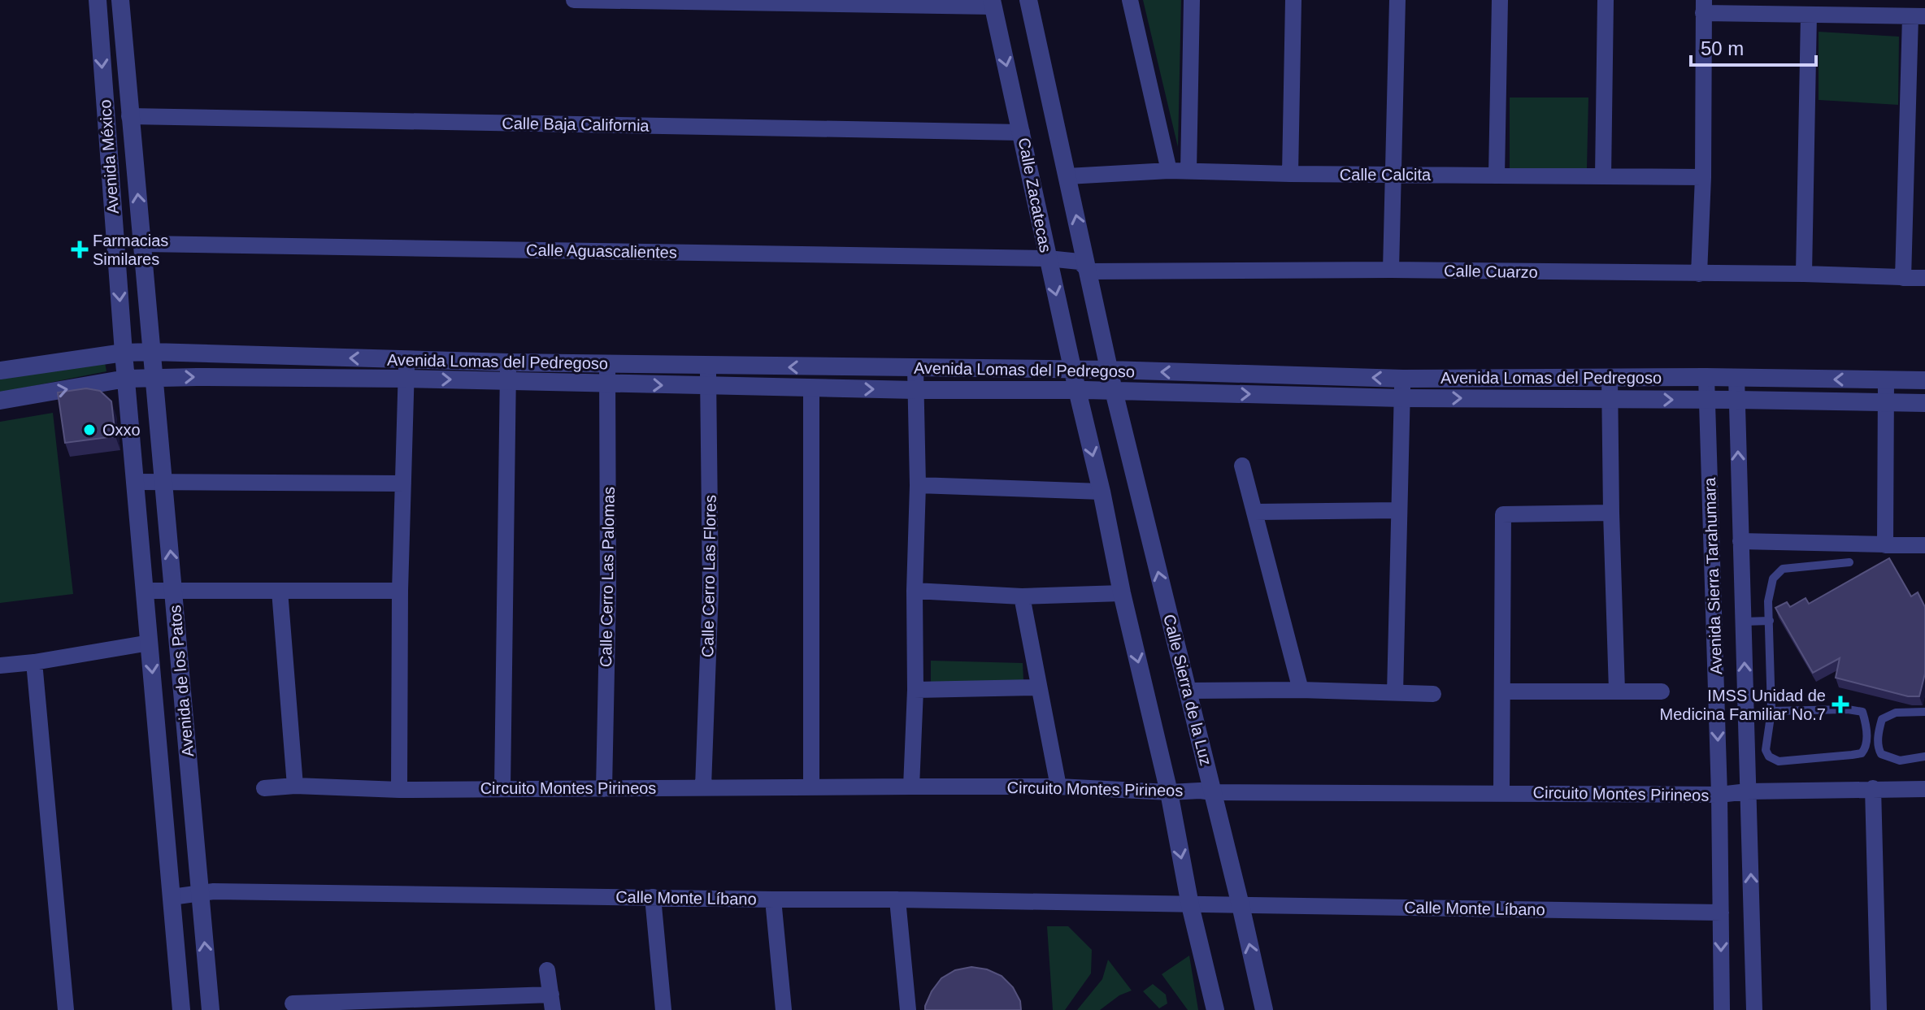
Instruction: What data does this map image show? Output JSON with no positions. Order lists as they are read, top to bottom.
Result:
{
  "streets": {
    "street": [
      "Calle Baja California",
      "Avenida México",
      "Calle Calcita",
      "Calle Zacatecas",
      "Calle Aguascalientes",
      "Calle Cuarzo",
      "Avenida Lomas del Pedregoso",
      "Calle Cerro Las Flores",
      "Avenida Sierra Tarahumara",
      "Calle Cerro Las Palomas",
      "Avenida de los Patos",
      "Calle Sierra de la Luz",
      "Circuito Montes Pirineos",
      "Calle Monte Líbano"
    ]
  },
  "crossings": [
    ["Calle Baja California", "Avenida México"],
    ["Calle Baja California", "Calle Zacatecas"],
    ["Avenida México", "Calle Aguascalientes"],
    ["Avenida México", "Avenida Lomas del Pedregoso"],
    ["Avenida México", "Avenida de los Patos"],
    ["Calle Zacatecas", "Calle Aguascalientes"],
    ["Calle Zacatecas", "Calle Cuarzo"],
    ["Calle Zacatecas", "Avenida Lomas del Pedregoso"],
    ["Calle Aguascalientes", "Calle Cuarzo"],
    ["Avenida Lomas del Pedregoso", "Calle Cerro Las Flores"],
    ["Avenida Lomas del Pedregoso", "Avenida Sierra Tarahumara"],
    ["Avenida Lomas del Pedregoso", "Calle Cerro Las Palomas"],
    ["Avenida Lomas del Pedregoso", "Avenida de los Patos"],
    ["Avenida Lomas del Pedregoso", "Calle Sierra de la Luz"],
    ["Calle Cerro Las Flores", "Circuito Montes Pirineos"],
    ["Avenida Sierra Tarahumara", "Circuito Montes Pirineos"],
    ["Avenida Sierra Tarahumara", "Calle Monte Líbano"],
    ["Calle Cerro Las Palomas", "Circuito Montes Pirineos"],
    ["Avenida de los Patos", "Calle Monte Líbano"],
    ["Calle Sierra de la Luz", "Circuito Montes Pirineos"],
    ["Calle Sierra de la Luz", "Calle Monte Líbano"]
  ],
  "places": {
    "health": ["Farmacias Similares", "IMSS Unidad de Medicina Familiar No.7"],
    "other": ["Oxxo"]
  },
  "scale_bar": "50 m"
}
